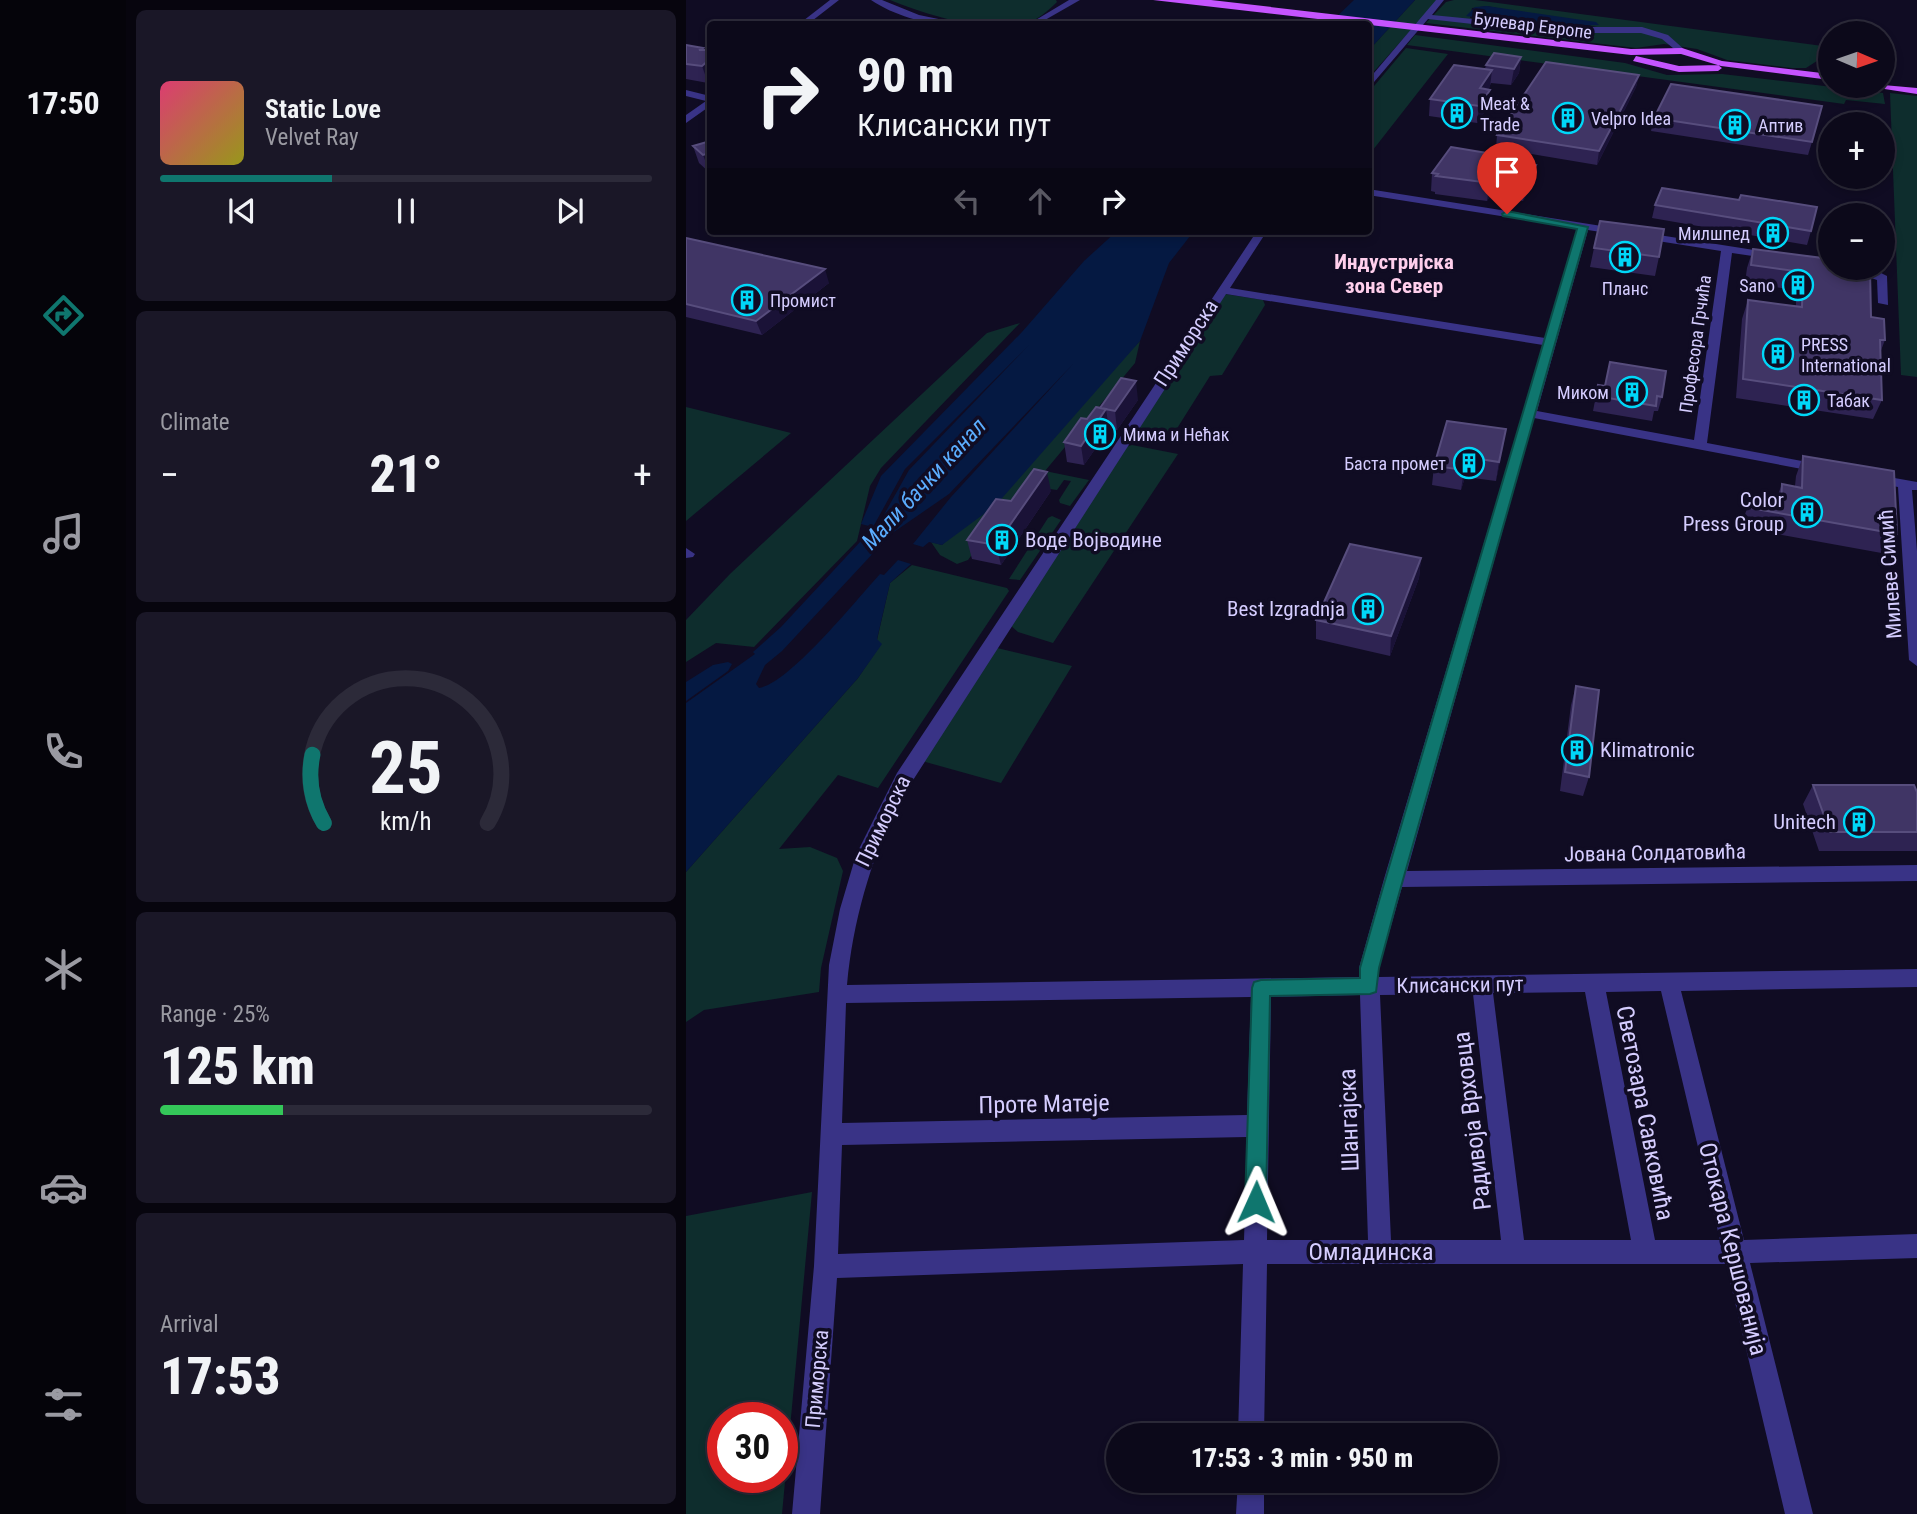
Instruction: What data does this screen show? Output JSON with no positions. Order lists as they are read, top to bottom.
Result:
{
  "streets": {
    "main road": ["Булевар Европе"],
    "street": [
      "Приморска",
      "Професора Грчића",
      "Милеве Симић",
      "Јована Солдатовића",
      "Клисански пут",
      "Проте Матеје",
      "Светозара Савковића",
      "Шангајска",
      "Радивоја Врховца",
      "Отокара Кершованија",
      "Омладинска"
    ]
  },
  "crossings": [
    ["Приморска", "Клисански пут"],
    ["Приморска", "Проте Матеје"],
    ["Приморска", "Омладинска"],
    ["Професора Грчића", "Шангајска"],
    ["Јована Солдатовића", "Шангајска"],
    ["Клисански пут", "Светозара Савковића"],
    ["Клисански пут", "Шангајска"],
    ["Клисански пут", "Радивоја Врховца"],
    ["Клисански пут", "Отокара Кершованија"],
    ["Светозара Савковића", "Омладинска"],
    ["Шангајска", "Омладинска"],
    ["Радивоја Врховца", "Омладинска"],
    ["Отокара Кершованија", "Омладинска"]
  ],
  "districts": ["Индустријска зона Север"],
  "water": ["Мали бачки канал"],
  "places": {
    "building": [
      "Meat & Trade",
      "Velpro Idea",
      "Аптив",
      "Милшпед",
      "Планс",
      "Sano",
      "Промист",
      "PRESS International",
      "Миком",
      "Табак",
      "Мима и Нећак",
      "Баста промет",
      "Color Press Group",
      "Воде Војводине",
      "Best Izgradnja",
      "Klimatronic",
      "Unitech"
    ]
  },
  "north": "right",
  "page": {
    "tabs": "17:50",
    "map_buttons": ["+", "−"],
    "turn": ["90 m", "Клисански пут"],
    "song": ["Static Love", "Velvet Ray"],
    "tile": [
      "Climate",
      ["Range · 25%", "125 km"],
      ["Arrival", "17:53"]
    ],
    "heat": ["−", "21°", "+"],
    "limit": "30",
    "trip": "17:53 · 3 min · 950 m",
    "gauge": ["25", "km/h"]
  }
}
